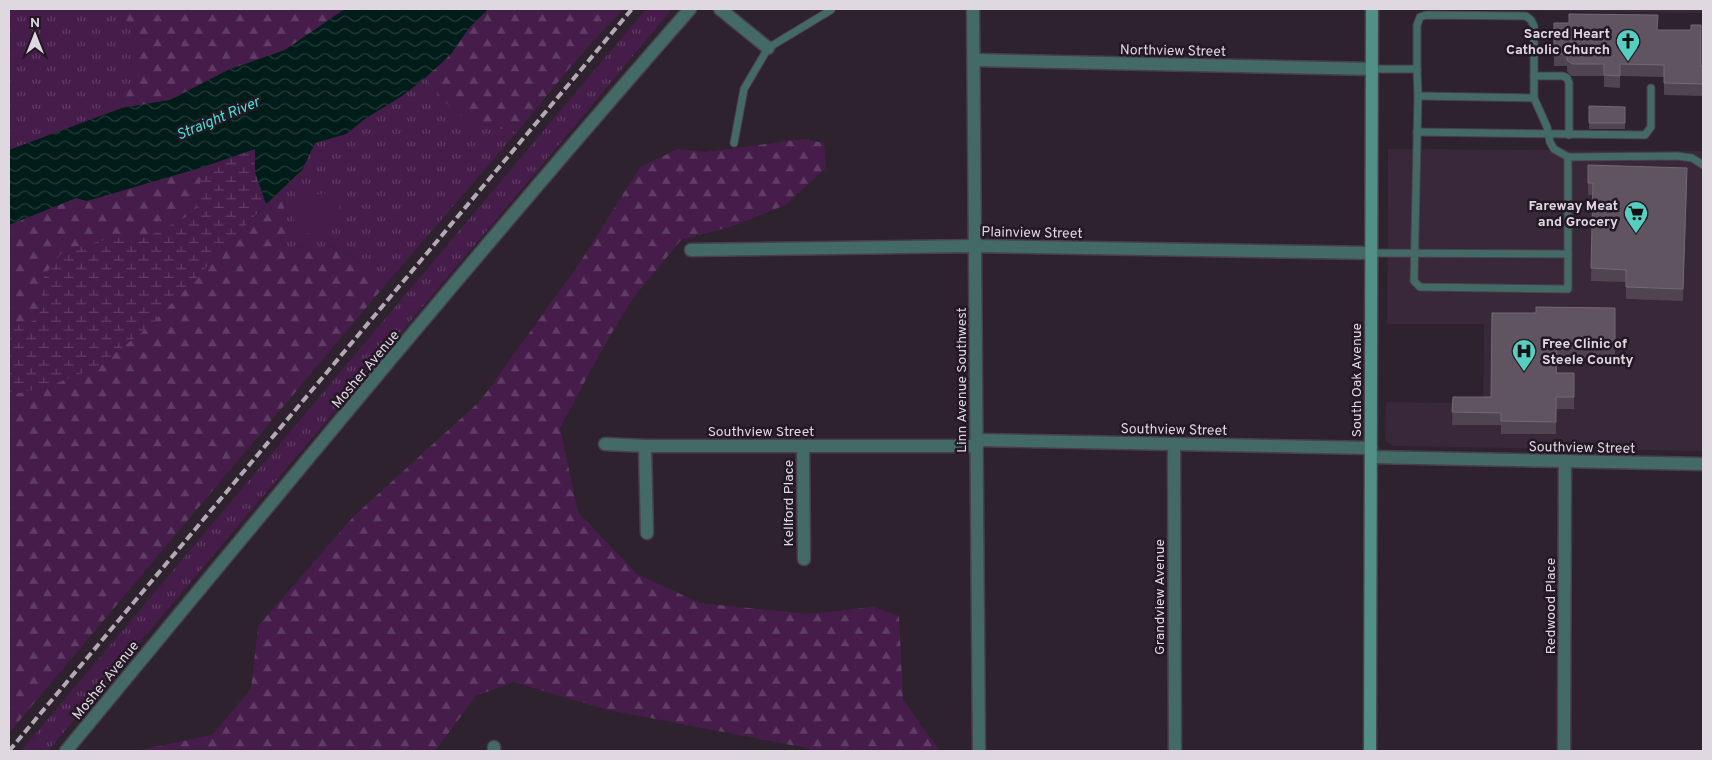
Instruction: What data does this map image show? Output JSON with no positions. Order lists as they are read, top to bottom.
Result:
{
  "streets": {
    "main road": ["South Oak Avenue"],
    "street": [
      "Northview Street",
      "Plainview Street",
      "Mosher Avenue",
      "Linn Avenue Southwest",
      "Southview Street",
      "Kellford Place",
      "Grandview Avenue",
      "Redwood Place"
    ]
  },
  "crossings": [
    ["Northview Street", "Linn Avenue Southwest"],
    ["Northview Street", "South Oak Avenue"],
    ["Plainview Street", "Linn Avenue Southwest"],
    ["Plainview Street", "South Oak Avenue"],
    ["Linn Avenue Southwest", "Southview Street"],
    ["South Oak Avenue", "Southview Street"],
    ["Southview Street", "Kellford Place"],
    ["Southview Street", "Grandview Avenue"],
    ["Southview Street", "Redwood Place"]
  ],
  "water": ["Straight River"],
  "places": {
    "church": ["Sacred Heart Catholic Church"],
    "supermarket": ["Fareway Meat and Grocery"],
    "hospital": ["Free Clinic of Steele County"]
  },
  "north": "top"
}
